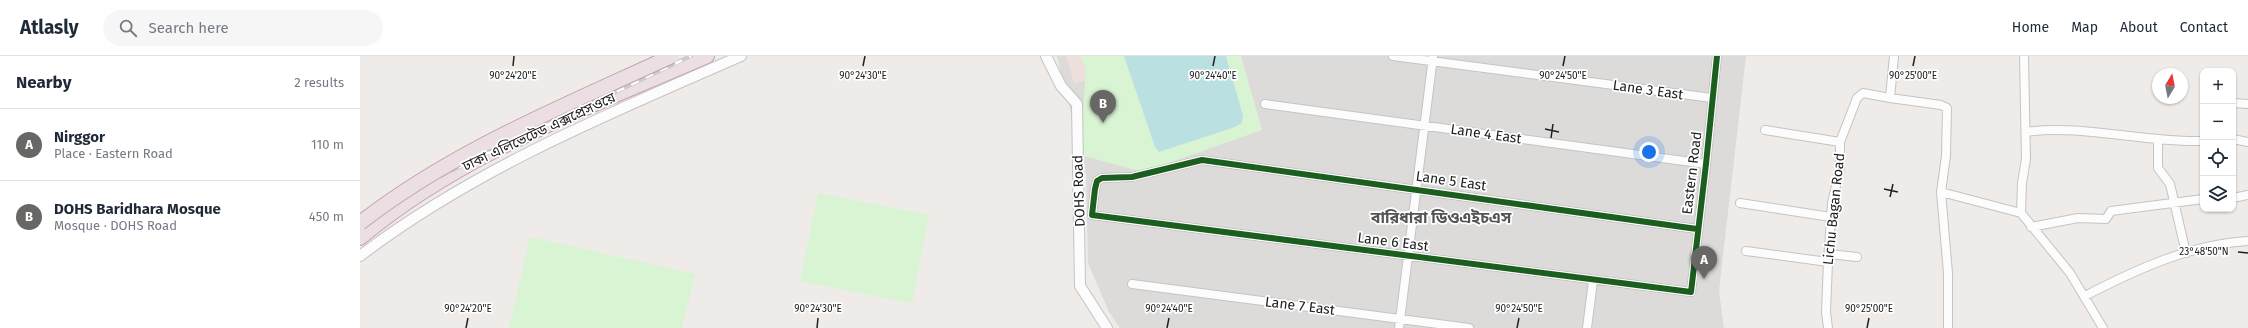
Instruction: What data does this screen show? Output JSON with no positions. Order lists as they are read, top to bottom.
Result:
{
  "streets": {
    "highway": ["ঢাকা এলিভেটেড এক্সপ্রেসওয়ে"],
    "street": [
      "Lane 3 East",
      "Lane 4 East",
      "Eastern Road",
      "Lane 5 East",
      "DOHS Road",
      "Lichu Bagan Road",
      "Lane 6 East",
      "Lane 7 East"
    ]
  },
  "crossings": [
    ["Lane 3 East", "Eastern Road"],
    ["Lane 4 East", "Eastern Road"],
    ["Eastern Road", "Lane 5 East"],
    ["Eastern Road", "Lane 6 East"],
    ["Lane 5 East", "Lane 6 East"]
  ],
  "districts": ["বারিধারা ডিওএইচএস"],
  "north": "top",
  "page": {
    "header": "Atlasly",
    "search": "Search here",
    "nav": [
      "Home",
      "Map",
      "About",
      "Contact"
    ],
    "heading": ["Nearby", "2 results"],
    "map_buttons": ["+", "−"],
    "pins": ["B", "A"],
    "list": [
      {
        "mark": "A",
        "name": "Nirggor",
        "note": "Place · Eastern Road",
        "value": "110 m"
      },
      {
        "mark": "B",
        "name": "DOHS Baridhara Mosque",
        "note": "Mosque · DOHS Road",
        "value": "450 m"
      }
    ]
  },
  "coordinates": [
    "90°24'20\"E",
    "90°24'30\"E",
    "90°24'40\"E",
    "90°24'50\"E",
    "90°25'00\"E",
    "23°48'50\"N"
  ]
}
